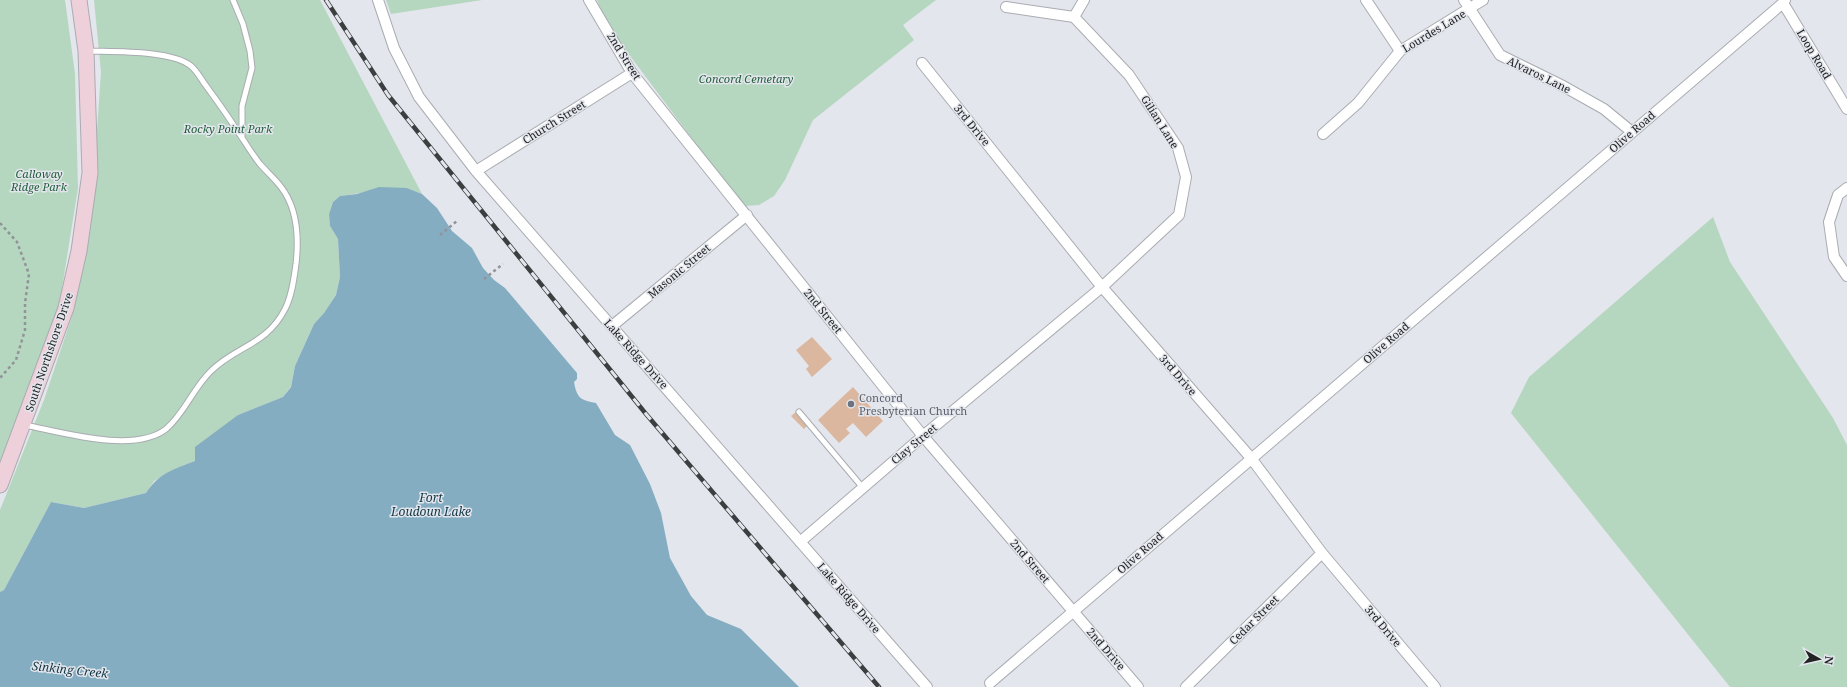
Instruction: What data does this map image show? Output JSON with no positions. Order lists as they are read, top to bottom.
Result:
{
  "streets": {
    "main road": ["South Northshore Drive"],
    "street": [
      "Lourdes Lane",
      "Loop Road",
      "2nd Street",
      "Alvaros Lane",
      "Church Street",
      "Gilian Lane",
      "3rd Drive",
      "Olive Road",
      "Masonic Street",
      "Lake Ridge Drive",
      "Clay Street",
      "Cedar Street",
      "2nd Drive"
    ]
  },
  "crossings": [
    ["Lourdes Lane", "Alvaros Lane"],
    ["Loop Road", "Olive Road"],
    ["2nd Street", "Church Street"],
    ["2nd Street", "Olive Road"],
    ["2nd Street", "Masonic Street"],
    ["2nd Street", "Clay Street"],
    ["2nd Street", "2nd Drive"],
    ["Alvaros Lane", "Olive Road"],
    ["Church Street", "Lake Ridge Drive"],
    ["Gilian Lane", "3rd Drive"],
    ["Gilian Lane", "Clay Street"],
    ["3rd Drive", "Olive Road"],
    ["3rd Drive", "Clay Street"],
    ["3rd Drive", "Cedar Street"],
    ["Olive Road", "2nd Drive"],
    ["Masonic Street", "Lake Ridge Drive"],
    ["Lake Ridge Drive", "Clay Street"]
  ],
  "water": ["Fort Loudoun Lake", "Sinking Creek"],
  "parks": ["Concord Cemetary", "Rocky Point Park", "Calloway Ridge Park"],
  "places": ["Concord Presbyterian Church"],
  "north": "right"
}
